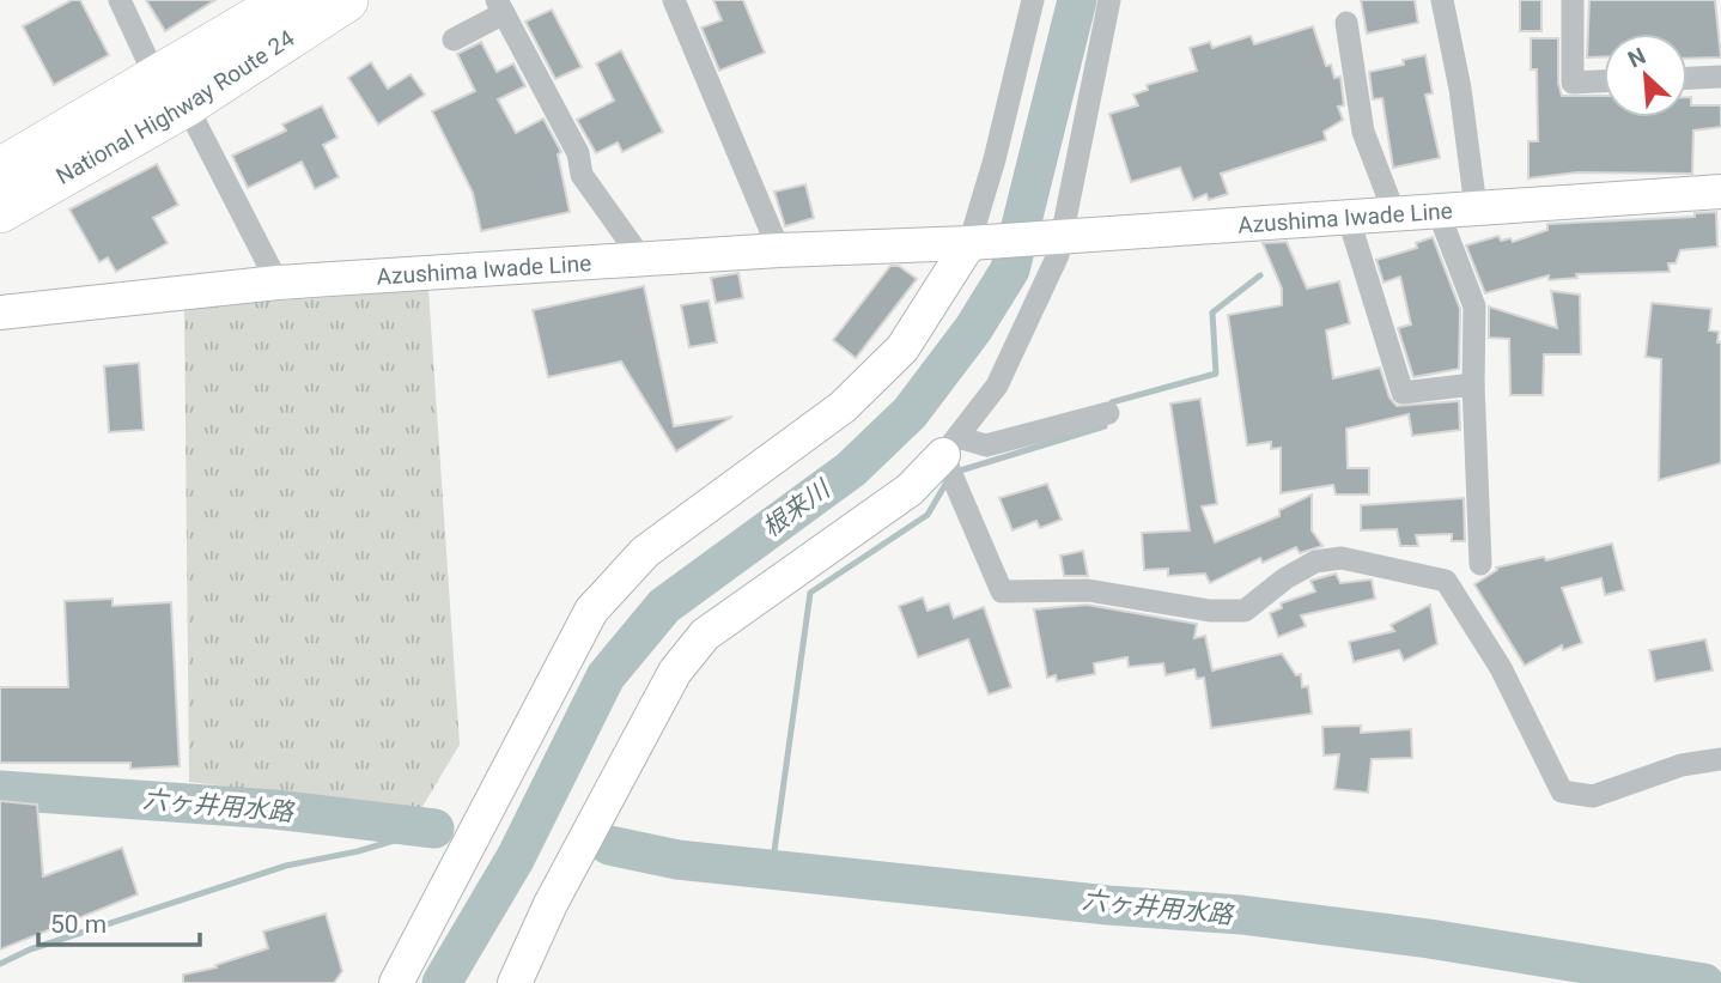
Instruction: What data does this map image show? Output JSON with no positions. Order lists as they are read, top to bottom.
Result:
{
  "streets": {
    "highway": ["National Highway Route 24"],
    "main road": ["Azushima Iwade Line"]
  },
  "water": ["根来川", "六ヶ井用水路"],
  "scale_bar": "50 m",
  "north": "top left"
}
